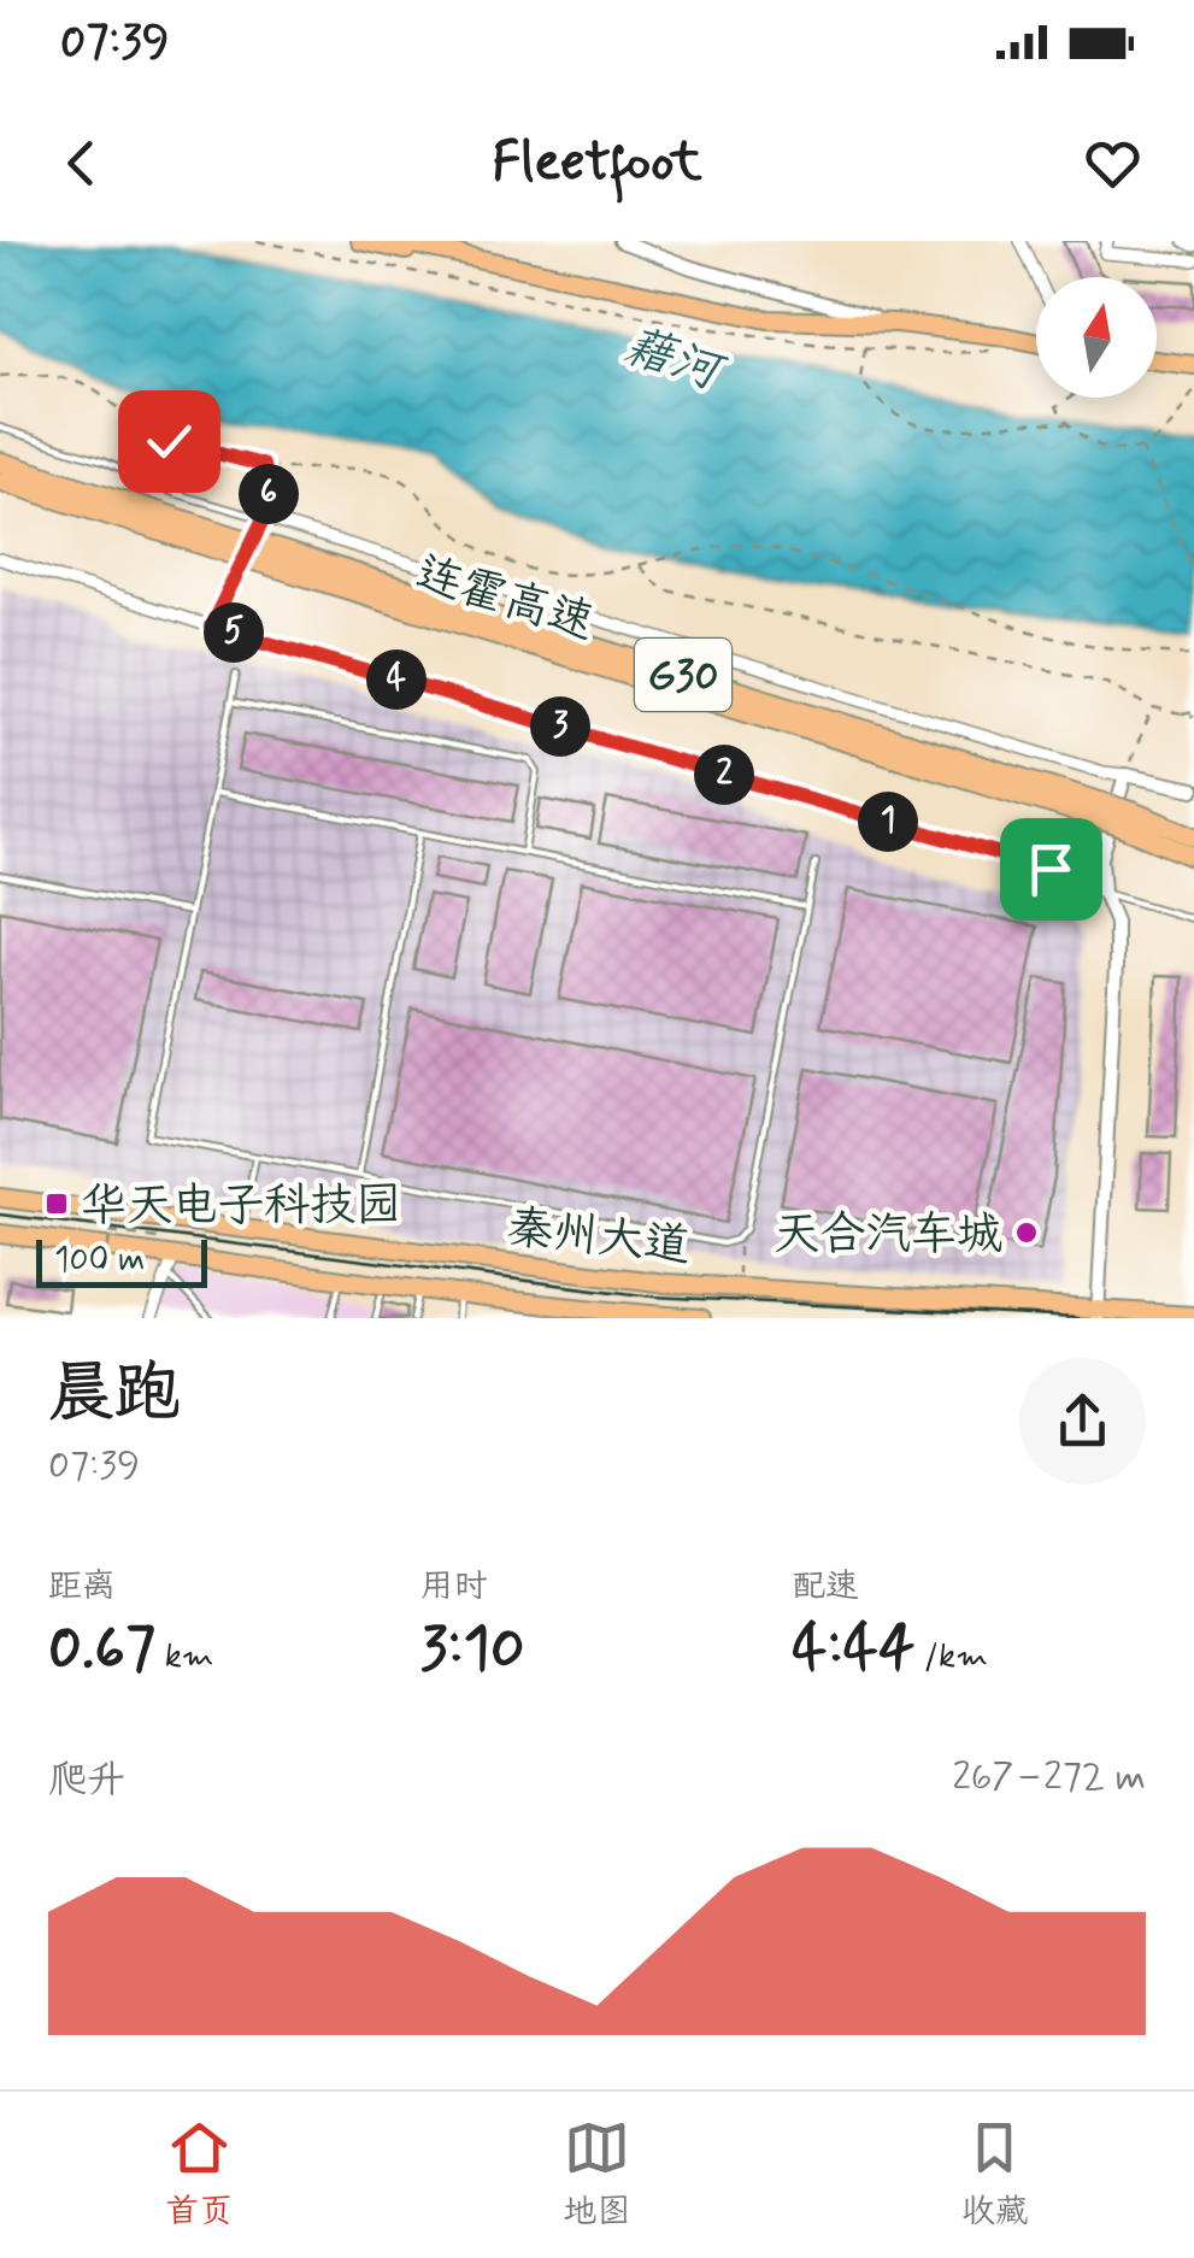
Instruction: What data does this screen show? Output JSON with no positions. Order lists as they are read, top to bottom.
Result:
{
  "streets": {
    "highway": ["连霍高速", "G30"],
    "main road": ["秦州大道"]
  },
  "water": ["藉河"],
  "places": {
    "transit": ["华天电子科技园"],
    "other": ["天合汽车城"]
  },
  "scale_bar": "100 m",
  "north": "top",
  "page": {
    "status": "07:39",
    "header": "Fleetfoot",
    "pins": [
      "6",
      "5",
      "4",
      "3",
      "2",
      "1"
    ],
    "scale": "100 m",
    "heading": ["晨跑", "07:39"],
    "stats": [
      ["距离", "0.67 km"],
      ["用时", "3:10"],
      ["配速", "4:44 /km"]
    ],
    "chart": ["爬升", "267–272 m"],
    "tabs": ["首页", "地图", "收藏"]
  }
}
